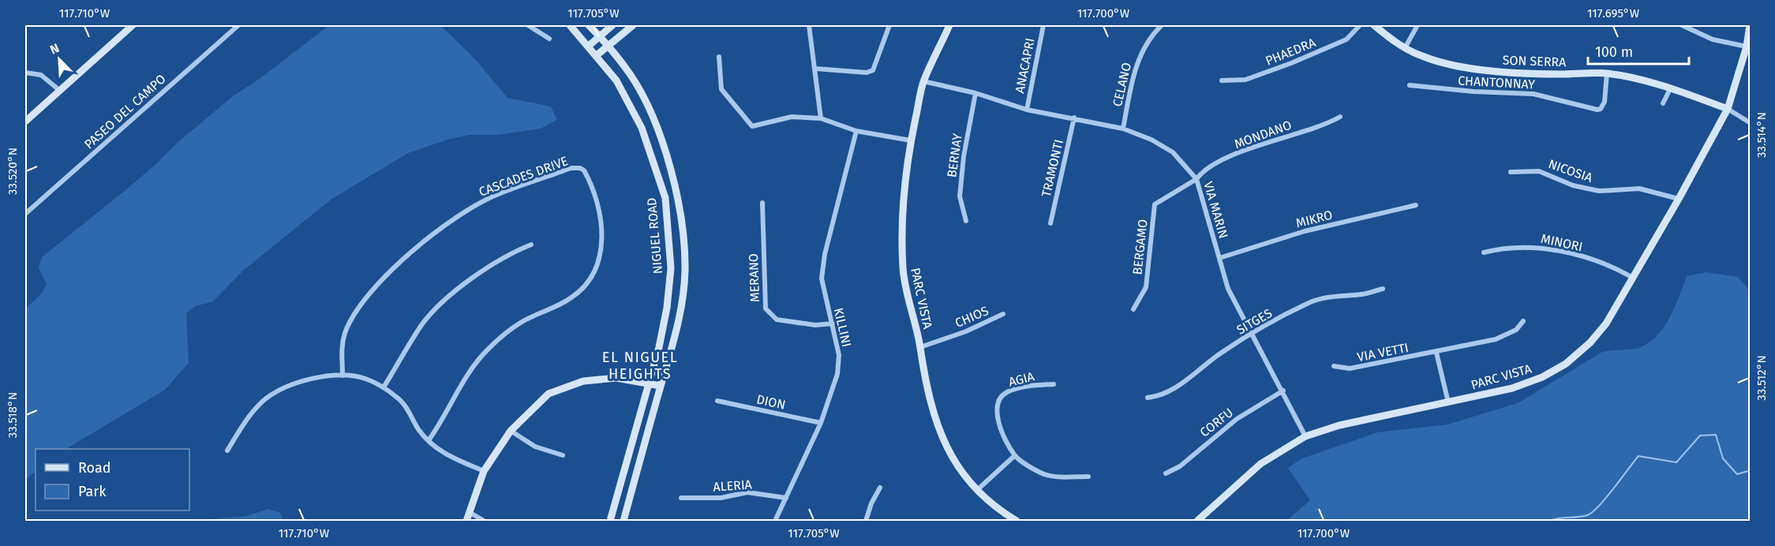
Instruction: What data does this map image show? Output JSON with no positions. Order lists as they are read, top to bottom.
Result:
{
  "streets": {
    "street": [
      "PHAEDRA",
      "SON SERRA",
      "ANACAPRI",
      "CHANTONNAY",
      "CELANO",
      "PASEO DEL CAMPO",
      "MONDANO",
      "BERNAY",
      "TRAMONTI",
      "NICOSIA",
      "CASCADES DRIVE",
      "VIA MARIN",
      "MIKRO",
      "NIGUEL ROAD",
      "MINORI",
      "BERGAMO",
      "MERANO",
      "PARC VISTA",
      "CHIOS",
      "SITGES",
      "KILLINI",
      "VIA VETTI",
      "AGIA",
      "DION",
      "CORFU",
      "ALERIA"
    ]
  },
  "crossings": [
    ["SON SERRA", "CHANTONNAY"],
    ["SON SERRA", "PARC VISTA"],
    ["ANACAPRI", "VIA MARIN"],
    ["CELANO", "VIA MARIN"],
    ["MONDANO", "VIA MARIN"],
    ["MONDANO", "BERGAMO"],
    ["BERNAY", "VIA MARIN"],
    ["TRAMONTI", "VIA MARIN"],
    ["NICOSIA", "PARC VISTA"],
    ["VIA MARIN", "MIKRO"],
    ["VIA MARIN", "BERGAMO"],
    ["VIA MARIN", "PARC VISTA"],
    ["VIA MARIN", "SITGES"],
    ["VIA MARIN", "CORFU"],
    ["MINORI", "PARC VISTA"],
    ["MERANO", "KILLINI"],
    ["PARC VISTA", "CHIOS"],
    ["KILLINI", "DION"],
    ["KILLINI", "ALERIA"]
  ],
  "districts": ["EL NIGUEL HEIGHTS"],
  "legend": ["Road", "Park"],
  "scale_bar": "100 m",
  "north": "top left",
  "coordinates": [
    "117.710°W",
    "117.705°W",
    "117.700°W",
    "117.695°W",
    "33.514°N",
    "33.520°N",
    "33.512°N",
    "33.518°N"
  ]
}
